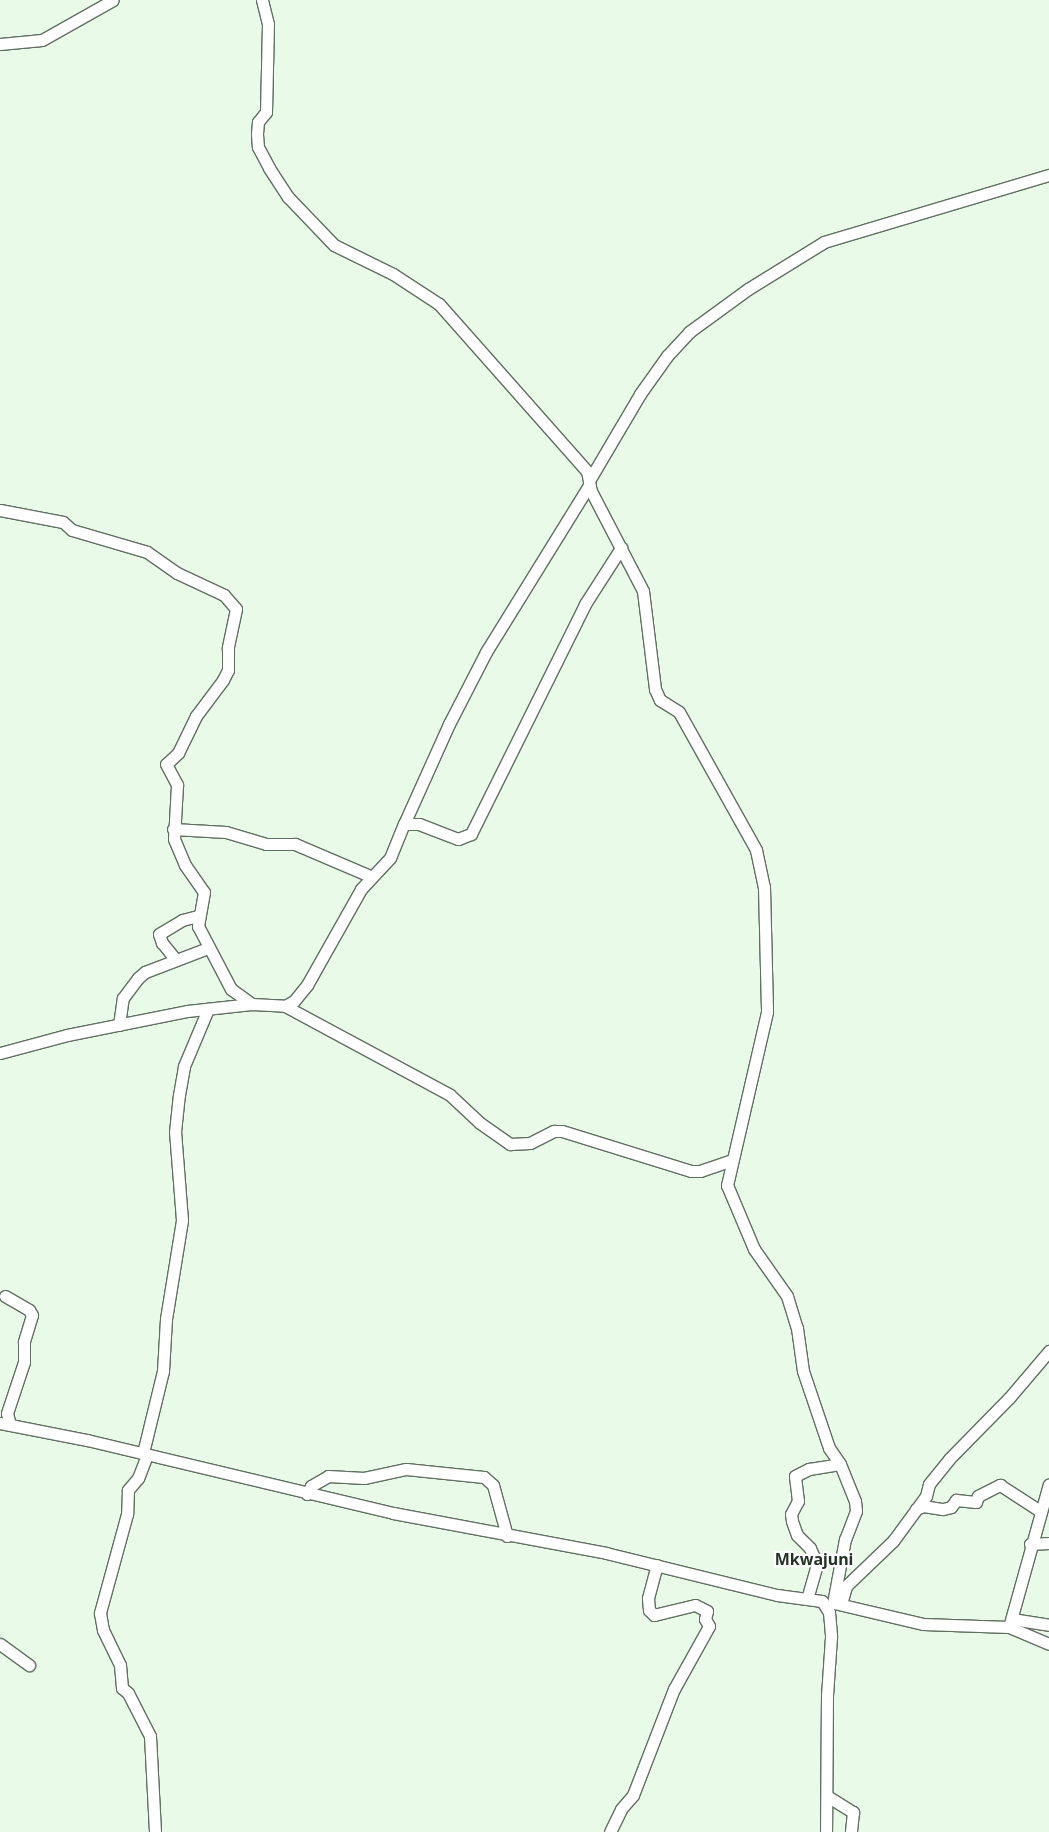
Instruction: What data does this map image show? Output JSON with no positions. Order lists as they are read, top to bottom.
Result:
{
  "districts": ["Mkwajuni"]
}
